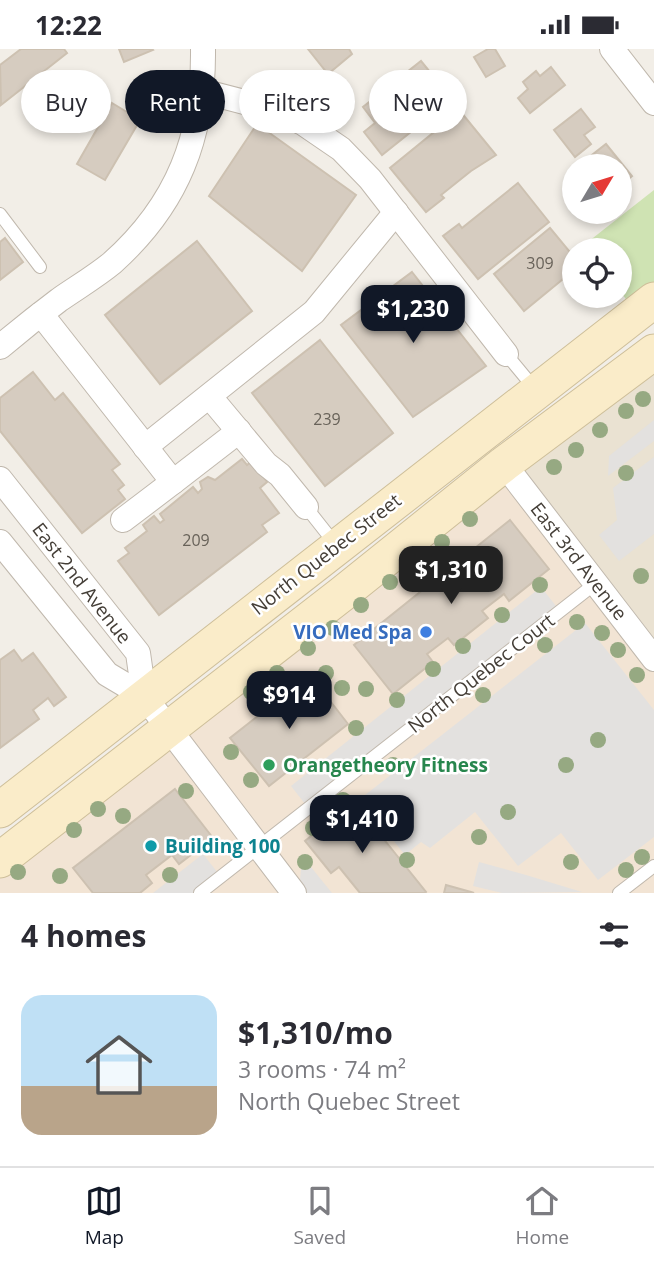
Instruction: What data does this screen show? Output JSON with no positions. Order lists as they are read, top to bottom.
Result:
{
  "streets": {
    "main road": ["North Quebec Street"],
    "street": ["East 3rd Avenue", "East 2nd Avenue"],
    "lane": ["North Quebec Court"]
  },
  "crossings": [
    ["North Quebec Street", "East 3rd Avenue"],
    ["North Quebec Street", "East 2nd Avenue"],
    ["East 3rd Avenue", "North Quebec Court"],
    ["East 2nd Avenue", "North Quebec Court"]
  ],
  "places": ["VIO Med Spa", "Orangetheory Fitness", "Building 100"],
  "house_numbers": ["309", "239", "209"],
  "north": "top right",
  "page": {
    "status": "12:22",
    "chip": [
      "Buy",
      "Rent",
      "Filters",
      "New"
    ],
    "price": [
      "$1,230",
      "$1,310",
      "$914",
      "$1,410"
    ],
    "heading": "4 homes",
    "list": [
      {
        "name": "$1,310/mo",
        "note": "3 rooms · 74 m² · North Quebec Street"
      }
    ],
    "tabs": ["Map", "Saved", "Home"]
  }
}
